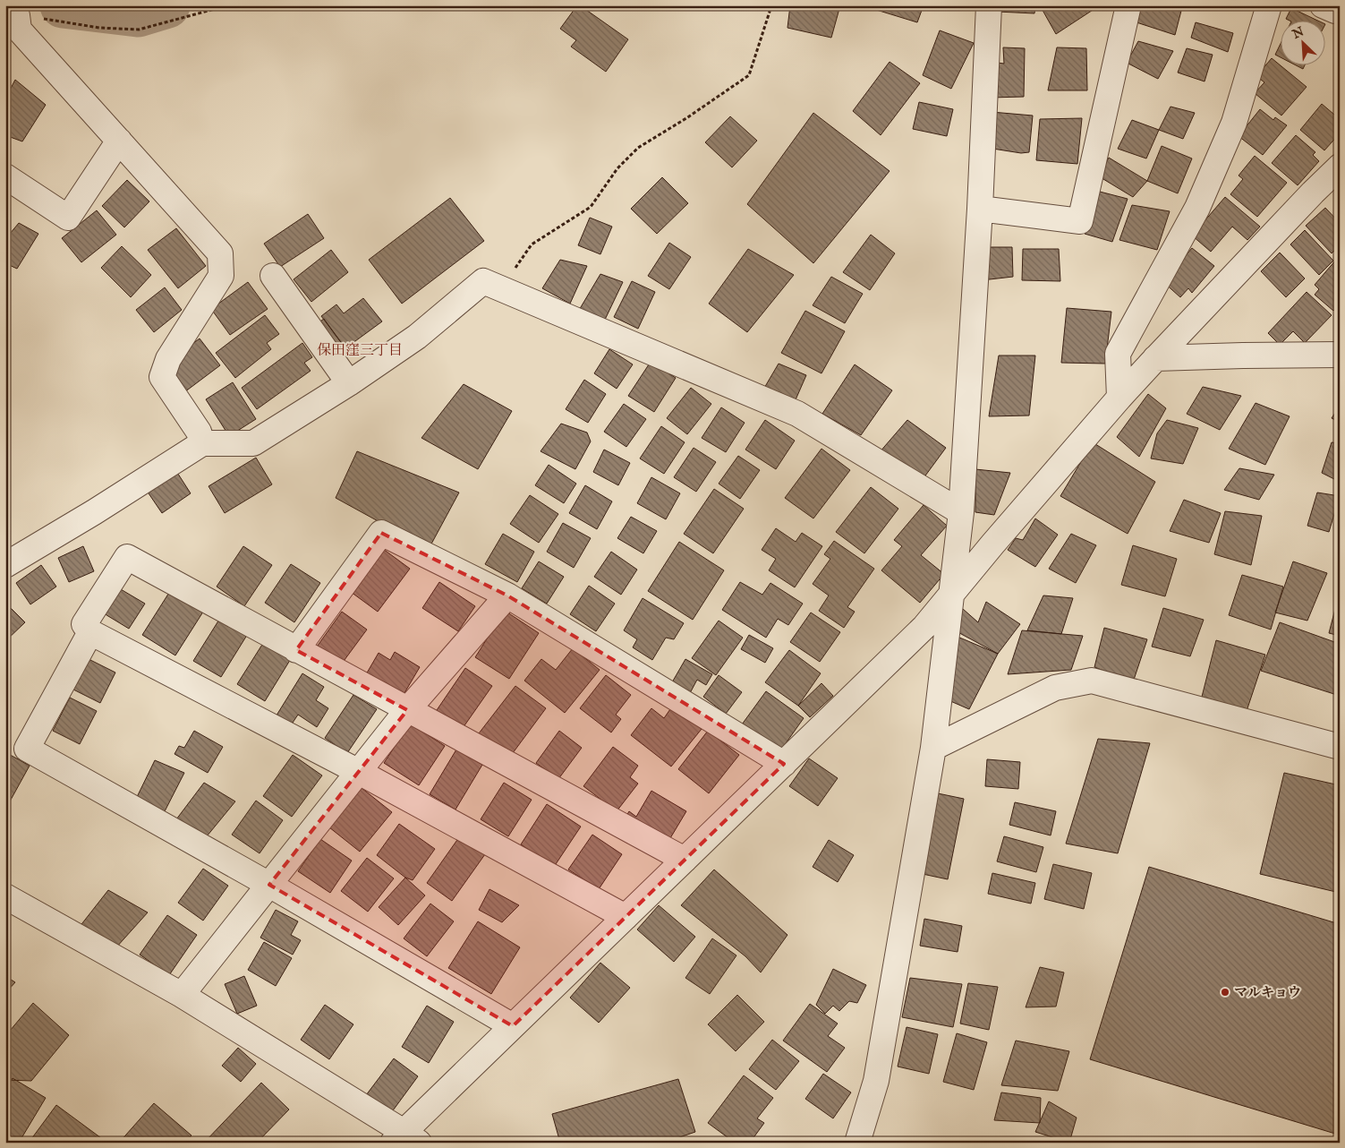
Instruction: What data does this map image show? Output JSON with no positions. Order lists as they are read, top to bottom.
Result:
{
  "districts": ["保田窪三丁目"],
  "places": ["マルキョウ"],
  "north": "top left"
}
